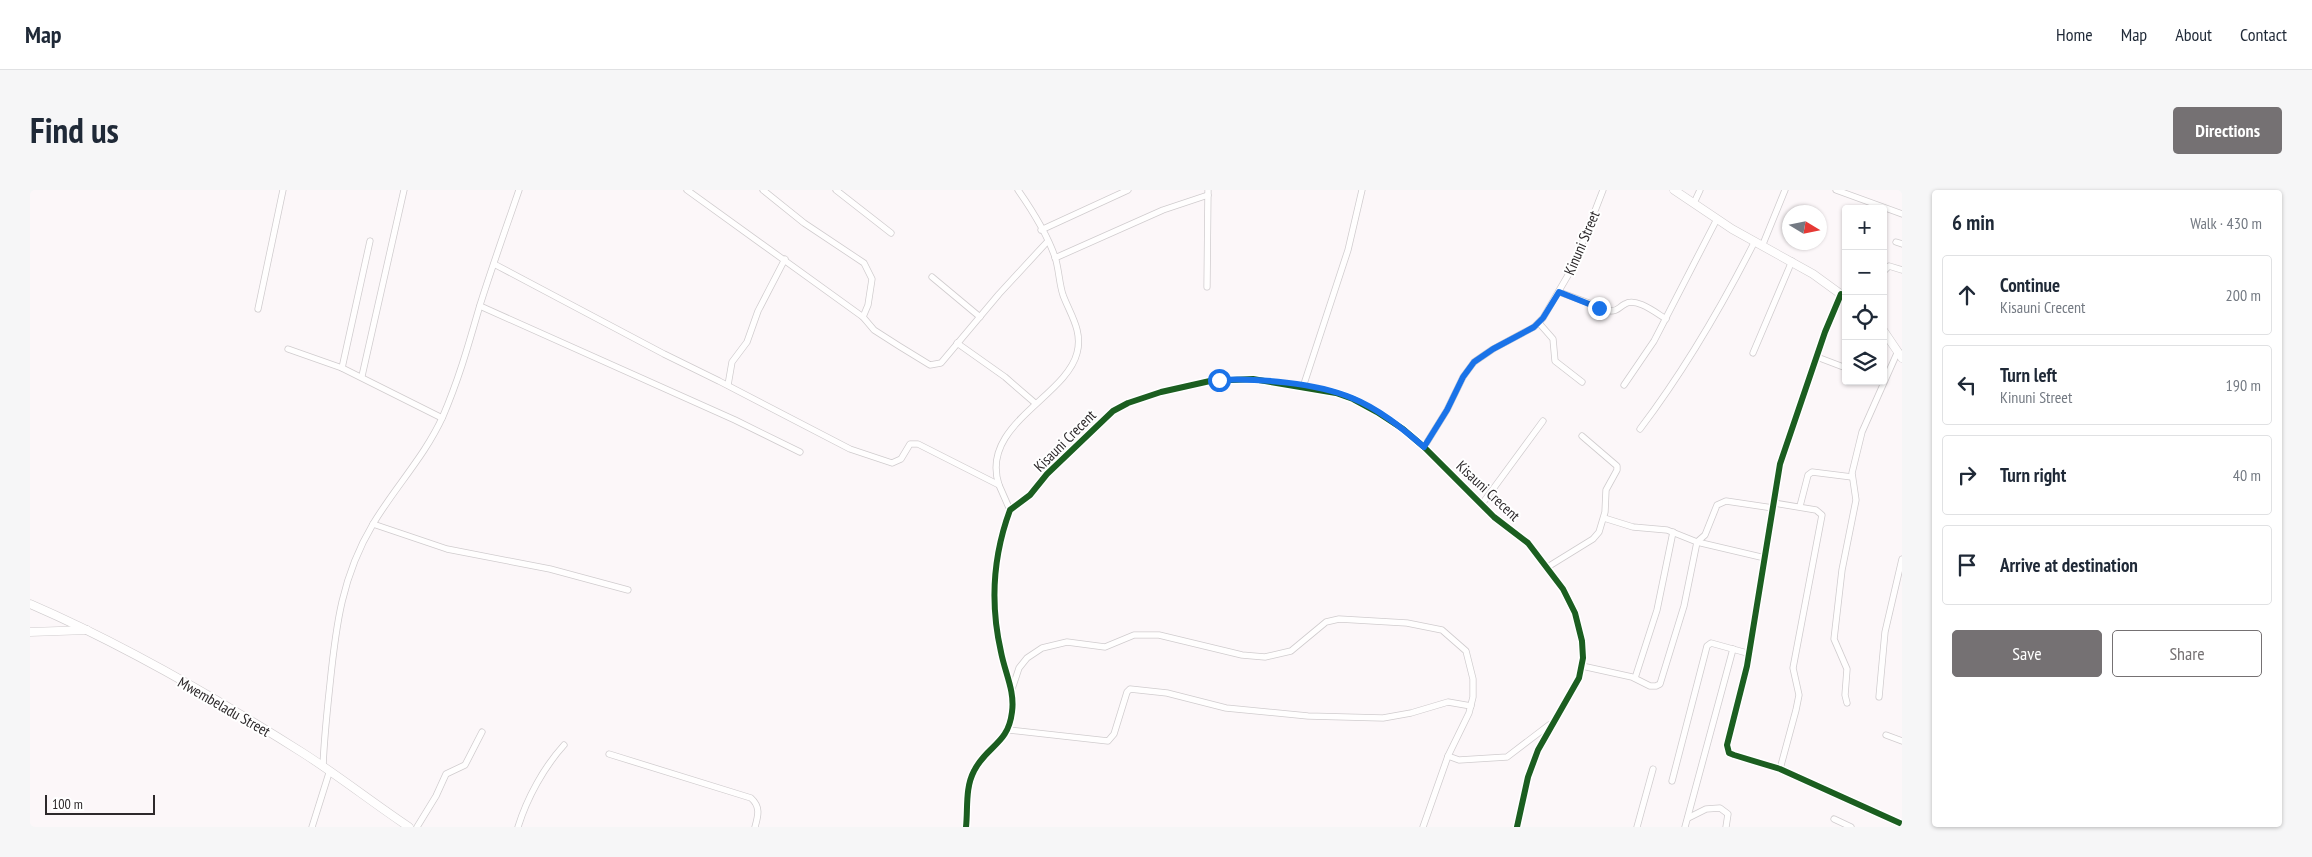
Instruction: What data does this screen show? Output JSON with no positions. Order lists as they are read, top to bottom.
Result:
{
  "streets": {
    "street": ["Kinuni Street", "Kisauni Crecent", "Mwembeladu Street"]
  },
  "crossings": [
    ["Kinuni Street", "Kisauni Crecent"]
  ],
  "scale_bar": "100 m",
  "north": "right",
  "page": {
    "header": "Map",
    "nav": [
      "Home",
      "Map",
      "About",
      "Contact"
    ],
    "title": "Find us",
    "buttons": [
      "Directions",
      ["Save", "Share"]
    ],
    "heading": ["6 min", "Walk · 430 m"],
    "map_buttons": ["+", "−"],
    "list": [
      ["Continue", "Kisauni Crecent", "200 m"],
      ["Turn left", "Kinuni Street", "190 m"],
      ["Turn right", "40 m"],
      "Arrive at destination"
    ],
    "scale": "100 m"
  }
}
